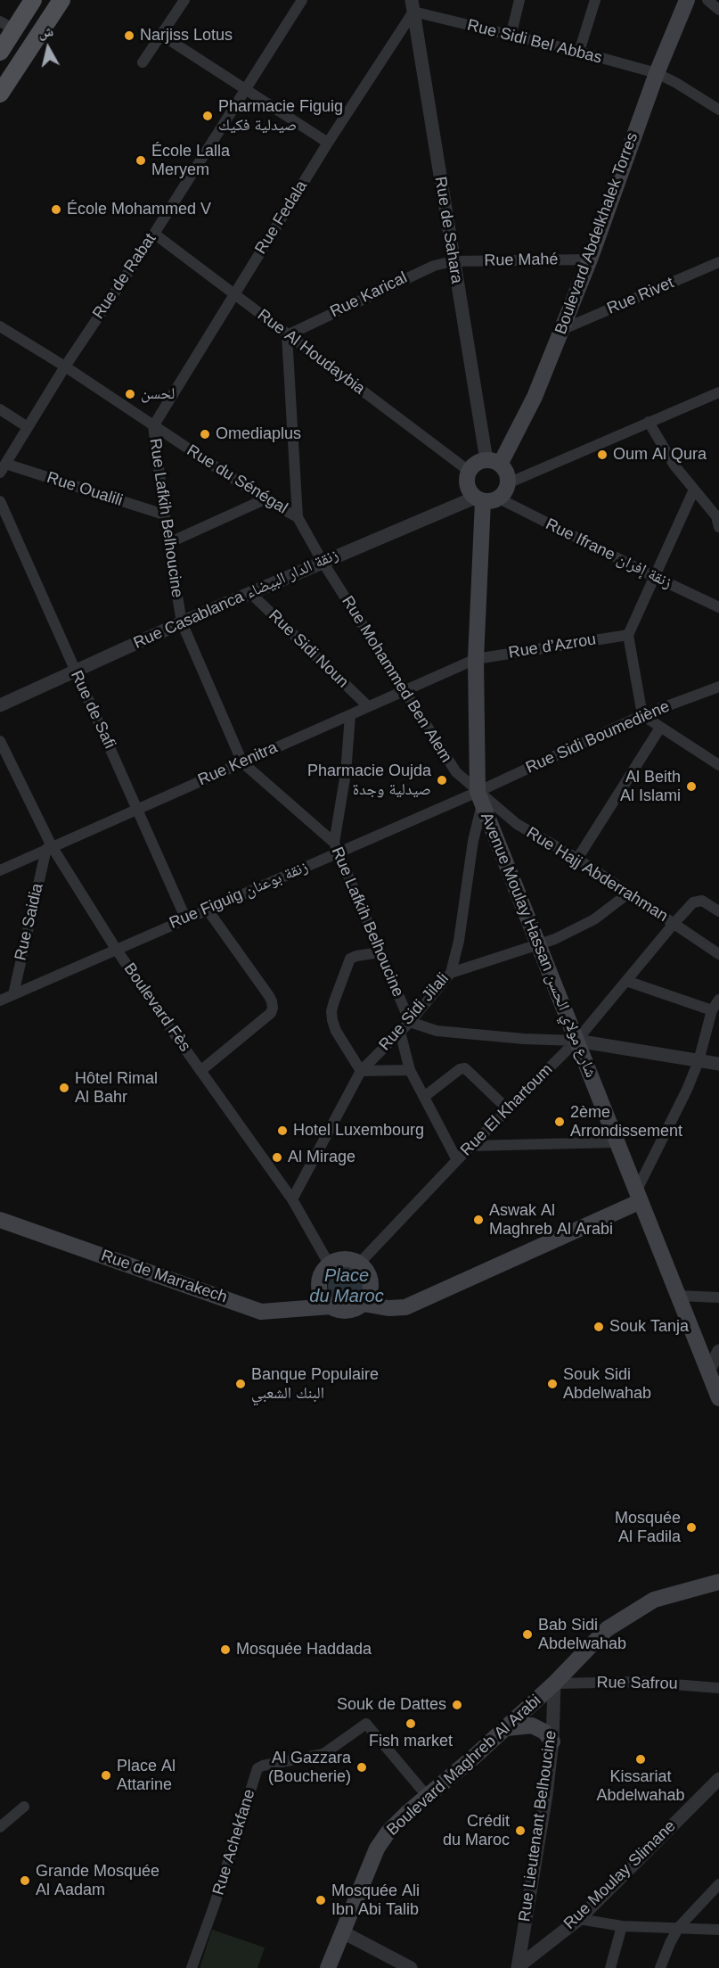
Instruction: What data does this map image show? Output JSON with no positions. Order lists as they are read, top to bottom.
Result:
{
  "streets": {
    "main road": [
      "Boulevard Abdelkhalek Torres",
      "Avenue Moulay Hassan شارع مولاي الحسن",
      "Rue de Marrakech",
      "Boulevard Maghreb Al Arabi"
    ],
    "street": [
      "Rue Sidi Bel Abbas",
      "Rue Fedala",
      "Rue de Sahara",
      "Rue Mahé",
      "Rue de Rabat",
      "Rue Karical",
      "Rue Rivet",
      "Rue Al Houdaybia",
      "Rue du Sénégal",
      "Rue Oualili",
      "Rue Lafkih Belhoucine",
      "Rue Ifrane زنقة إفران",
      "Rue Casablanca زنقة الدار البيضاء",
      "Rue d’Azrou",
      "Rue Sidi Noun",
      "Rue Mohammed Ben Alem",
      "Rue de Safi",
      "Rue Sidi Boumediène",
      "Rue Kenitra",
      "Rue Hajj Abderrahman",
      "Rue Figuig زنقة بوعنان",
      "Rue Saidia",
      "Boulevard Fès",
      "Rue Sidi Jilali",
      "Rue El Khartoum",
      "Rue Safrou",
      "Rue Lieutenant Belhoucine",
      "Rue Achekfane",
      "Rue Moulay Slimane"
    ]
  },
  "crossings": [
    ["Rue Sidi Bel Abbas", "Rue Fedala"],
    ["Rue Sidi Bel Abbas", "Rue de Sahara"],
    ["Rue Sidi Bel Abbas", "Boulevard Abdelkhalek Torres"],
    ["Rue Fedala", "Rue de Sahara"],
    ["Rue Fedala", "Rue Al Houdaybia"],
    ["Rue Fedala", "Rue du Sénégal"],
    ["Rue Fedala", "Rue Lafkih Belhoucine"],
    ["Rue de Sahara", "Boulevard Abdelkhalek Torres"],
    ["Rue de Sahara", "Rue Mahé"],
    ["Rue de Sahara", "Rue Karical"],
    ["Rue de Sahara", "Rue Al Houdaybia"],
    ["Rue de Sahara", "Rue Ifrane زنقة إفران"],
    ["Rue de Sahara", "Rue Casablanca زنقة الدار البيضاء"],
    ["Rue de Sahara", "Avenue Moulay Hassan شارع مولاي الحسن"],
    ["Boulevard Abdelkhalek Torres", "Rue Mahé"],
    ["Boulevard Abdelkhalek Torres", "Rue Rivet"],
    ["Boulevard Abdelkhalek Torres", "Rue Al Houdaybia"],
    ["Boulevard Abdelkhalek Torres", "Rue Ifrane زنقة إفران"],
    ["Boulevard Abdelkhalek Torres", "Rue Casablanca زنقة الدار البيضاء"],
    ["Boulevard Abdelkhalek Torres", "Avenue Moulay Hassan شارع مولاي الحسن"],
    ["Rue Mahé", "Rue Karical"],
    ["Rue de Rabat", "Rue Al Houdaybia"],
    ["Rue de Rabat", "Rue du Sénégal"],
    ["Rue de Rabat", "Rue Oualili"],
    ["Rue Karical", "Rue Al Houdaybia"],
    ["Rue Al Houdaybia", "Rue Ifrane زنقة إفران"],
    ["Rue Al Houdaybia", "Rue Casablanca زنقة الدار البيضاء"],
    ["Rue Al Houdaybia", "Avenue Moulay Hassan شارع مولاي الحسن"],
    ["Rue du Sénégal", "Rue Lafkih Belhoucine"],
    ["Rue du Sénégal", "Rue Casablanca زنقة الدار البيضاء"],
    ["Rue du Sénégal", "Rue Mohammed Ben Alem"],
    ["Rue Oualili", "Rue Lafkih Belhoucine"],
    ["Rue Lafkih Belhoucine", "Rue Casablanca زنقة الدار البيضاء"],
    ["Rue Lafkih Belhoucine", "Rue Kenitra"],
    ["Rue Lafkih Belhoucine", "Rue Figuig زنقة بوعنان"],
    ["Rue Lafkih Belhoucine", "Rue Sidi Jilali"],
    ["Rue Ifrane زنقة إفران", "Rue Casablanca زنقة الدار البيضاء"],
    ["Rue Ifrane زنقة إفران", "Avenue Moulay Hassan شارع مولاي الحسن"],
    ["Rue Casablanca زنقة الدار البيضاء", "Rue Sidi Noun"],
    ["Rue Casablanca زنقة الدار البيضاء", "Rue Mohammed Ben Alem"],
    ["Rue Casablanca زنقة الدار البيضاء", "Rue de Safi"],
    ["Rue Casablanca زنقة الدار البيضاء", "Avenue Moulay Hassan شارع مولاي الحسن"],
    ["Rue d’Azrou", "Rue Kenitra"],
    ["Rue d’Azrou", "Avenue Moulay Hassan شارع مولاي الحسن"],
    ["Rue Sidi Noun", "Rue Kenitra"],
    ["Rue Mohammed Ben Alem", "Rue Sidi Boumediène"],
    ["Rue Mohammed Ben Alem", "Rue Kenitra"],
    ["Rue Mohammed Ben Alem", "Rue Hajj Abderrahman"],
    ["Rue Mohammed Ben Alem", "Rue Figuig زنقة بوعنان"],
    ["Rue Mohammed Ben Alem", "Avenue Moulay Hassan شارع مولاي الحسن"],
    ["Rue Mohammed Ben Alem", "Rue Sidi Jilali"],
    ["Rue de Safi", "Rue Kenitra"],
    ["Rue de Safi", "Rue Figuig زنقة بوعنان"],
    ["Rue Sidi Boumediène", "Rue Hajj Abderrahman"],
    ["Rue Sidi Boumediène", "Rue Figuig زنقة بوعنان"],
    ["Rue Sidi Boumediène", "Avenue Moulay Hassan شارع مولاي الحسن"],
    ["Rue Sidi Boumediène", "Rue Sidi Jilali"],
    ["Rue Kenitra", "Rue Saidia"],
    ["Rue Kenitra", "Avenue Moulay Hassan شارع مولاي الحسن"],
    ["Rue Kenitra", "Boulevard Fès"],
    ["Rue Hajj Abderrahman", "Rue Figuig زنقة بوعنان"],
    ["Rue Hajj Abderrahman", "Avenue Moulay Hassan شارع مولاي الحسن"],
    ["Rue Hajj Abderrahman", "Rue Sidi Jilali"],
    ["Rue Hajj Abderrahman", "Rue El Khartoum"],
    ["Rue Figuig زنقة بوعنان", "Rue Saidia"],
    ["Rue Figuig زنقة بوعنان", "Avenue Moulay Hassan شارع مولاي الحسن"],
    ["Rue Figuig زنقة بوعنان", "Boulevard Fès"],
    ["Rue Figuig زنقة بوعنان", "Rue Sidi Jilali"],
    ["Rue Saidia", "Boulevard Fès"],
    ["Avenue Moulay Hassan شارع مولاي الحسن", "Rue Sidi Jilali"],
    ["Avenue Moulay Hassan شارع مولاي الحسن", "Rue El Khartoum"],
    ["Boulevard Fès", "Rue Sidi Jilali"],
    ["Boulevard Fès", "Rue El Khartoum"],
    ["Boulevard Fès", "Rue de Marrakech"],
    ["Rue El Khartoum", "Rue de Marrakech"],
    ["Rue Safrou", "Boulevard Maghreb Al Arabi"],
    ["Rue Safrou", "Rue Lieutenant Belhoucine"],
    ["Boulevard Maghreb Al Arabi", "Rue Lieutenant Belhoucine"],
    ["Boulevard Maghreb Al Arabi", "Rue Achekfane"],
    ["Rue Lieutenant Belhoucine", "Rue Moulay Slimane"]
  ],
  "water": ["Place du Maroc"],
  "places": [
    "Narjiss Lotus",
    "Pharmacie Figuig صيدلية فكيك",
    "École Lalla Meryem",
    "École Mohammed V",
    "لحسن",
    "Omediaplus",
    "Oum Al Qura",
    "Pharmacie Oujda صيدلية وجدة",
    "Al Beith Al Islami",
    "Hôtel Rimal Al Bahr",
    "2ème Arrondissement",
    "Hotel Luxembourg",
    "Al Mirage",
    "Aswak Al Maghreb Al Arabi",
    "Souk Tanja",
    "Banque Populaire البنك الشعبي",
    "Souk Sidi Abdelwahab",
    "Mosquée Al Fadila",
    "Bab Sidi Abdelwahab",
    "Mosquée Haddada",
    "Souk de Dattes",
    "Fish market",
    "Kissariat Abdelwahab",
    "Al Gazzara (Boucherie)",
    "Place Al Attarine",
    "Crédit du Maroc",
    "Grande Mosquée Al Aadam",
    "Mosquée Ali Ibn Abi Talib"
  ],
  "north": "top"
}
